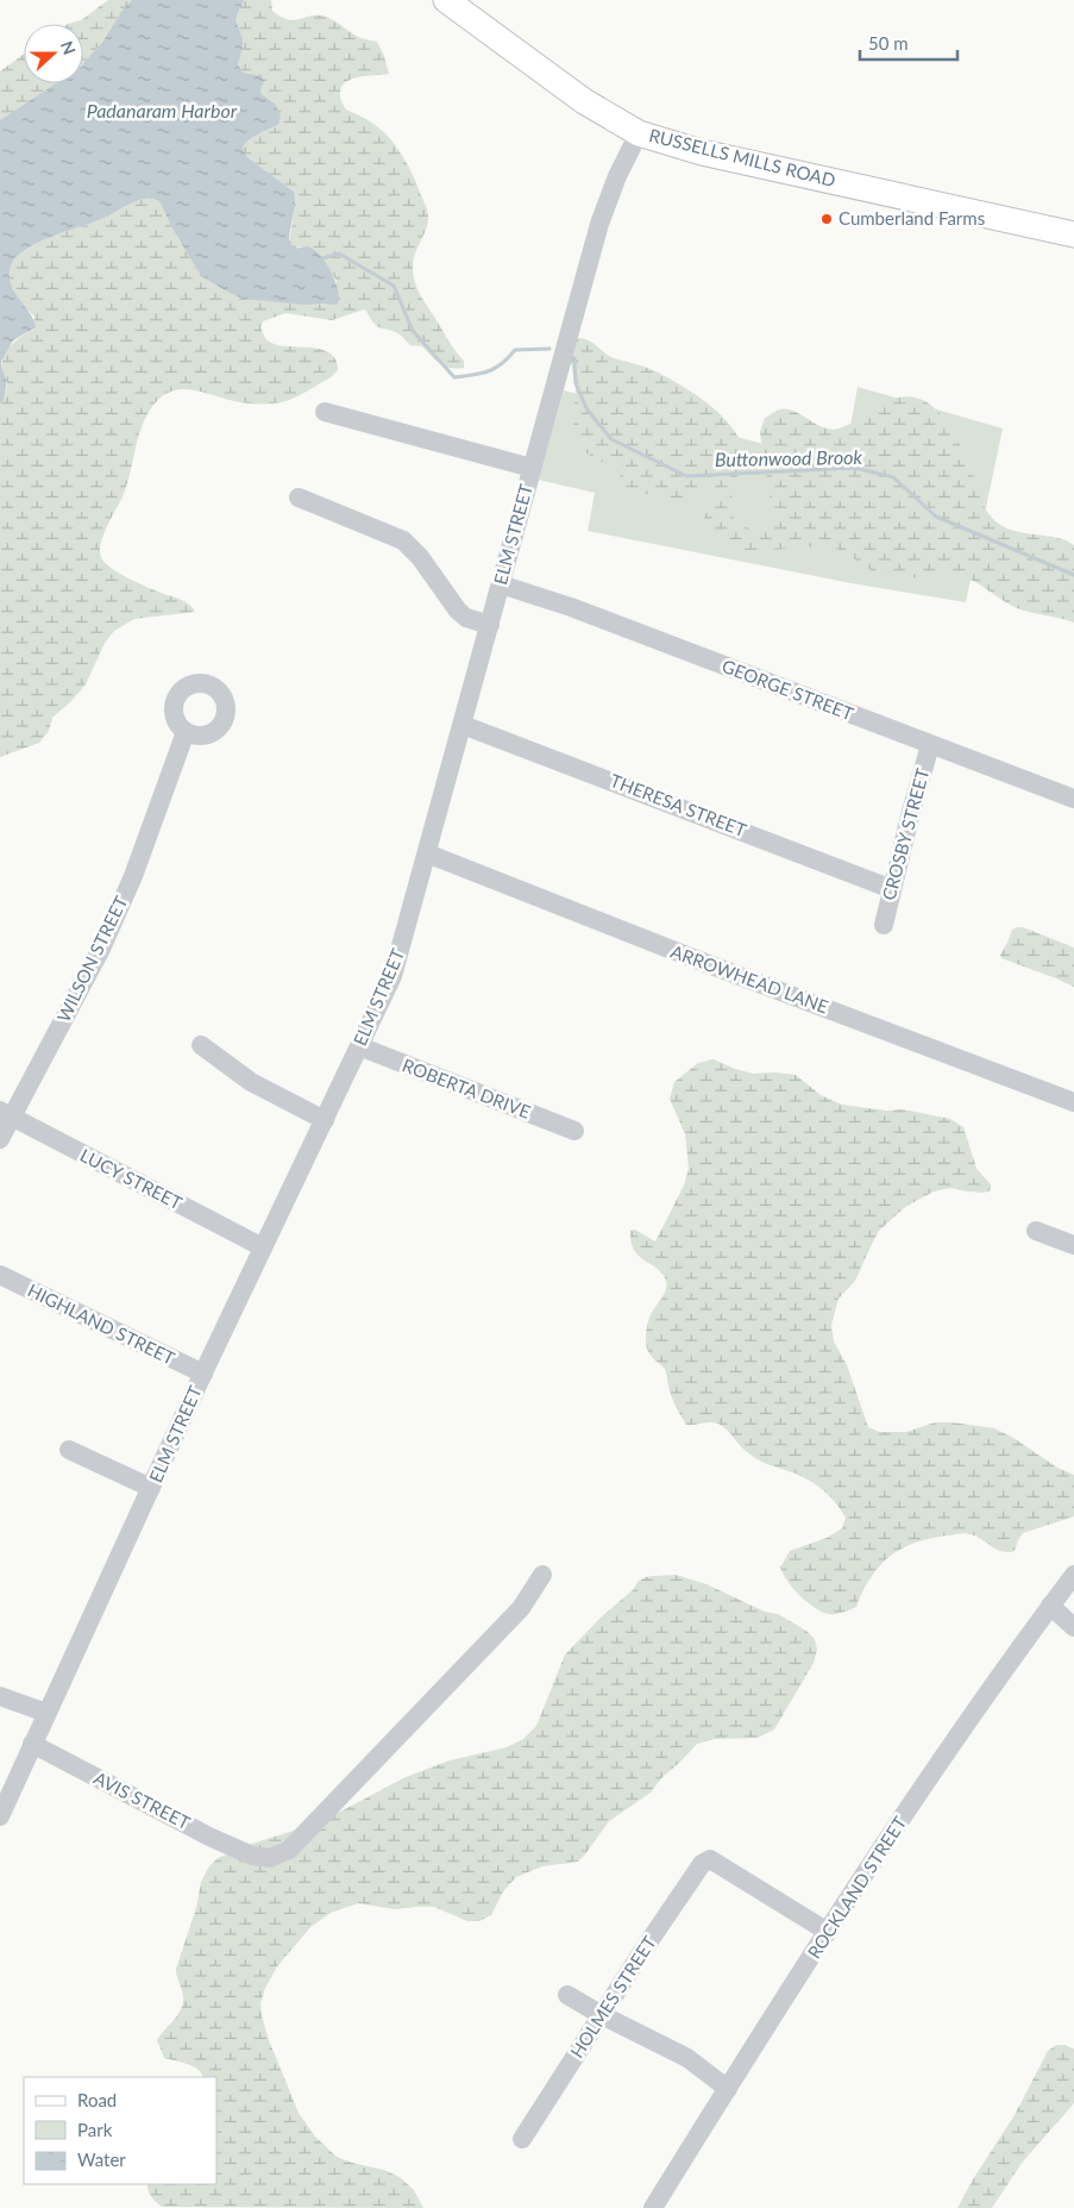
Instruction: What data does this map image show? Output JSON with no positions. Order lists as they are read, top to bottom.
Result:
{
  "streets": {
    "main road": ["RUSSELLS MILLS ROAD"],
    "street": [
      "ELM STREET",
      "GEORGE STREET",
      "THERESA STREET",
      "CROSBY STREET",
      "WILSON STREET",
      "ARROWHEAD LANE",
      "ROBERTA DRIVE",
      "LUCY STREET",
      "HIGHLAND STREET",
      "AVIS STREET",
      "ROCKLAND STREET",
      "HOLMES STREET"
    ]
  },
  "crossings": [
    ["RUSSELLS MILLS ROAD", "ELM STREET"],
    ["ELM STREET", "GEORGE STREET"],
    ["ELM STREET", "THERESA STREET"],
    ["ELM STREET", "ARROWHEAD LANE"],
    ["ELM STREET", "ROBERTA DRIVE"],
    ["ELM STREET", "LUCY STREET"],
    ["ELM STREET", "HIGHLAND STREET"],
    ["ELM STREET", "AVIS STREET"],
    ["GEORGE STREET", "CROSBY STREET"],
    ["THERESA STREET", "CROSBY STREET"],
    ["WILSON STREET", "LUCY STREET"],
    ["ROCKLAND STREET", "HOLMES STREET"]
  ],
  "water": ["Padanaram Harbor", "Buttonwood Brook"],
  "places": ["Cumberland Farms"],
  "legend": ["Road", "Park", "Water"],
  "scale_bar": "50 m",
  "north": "right"
}
